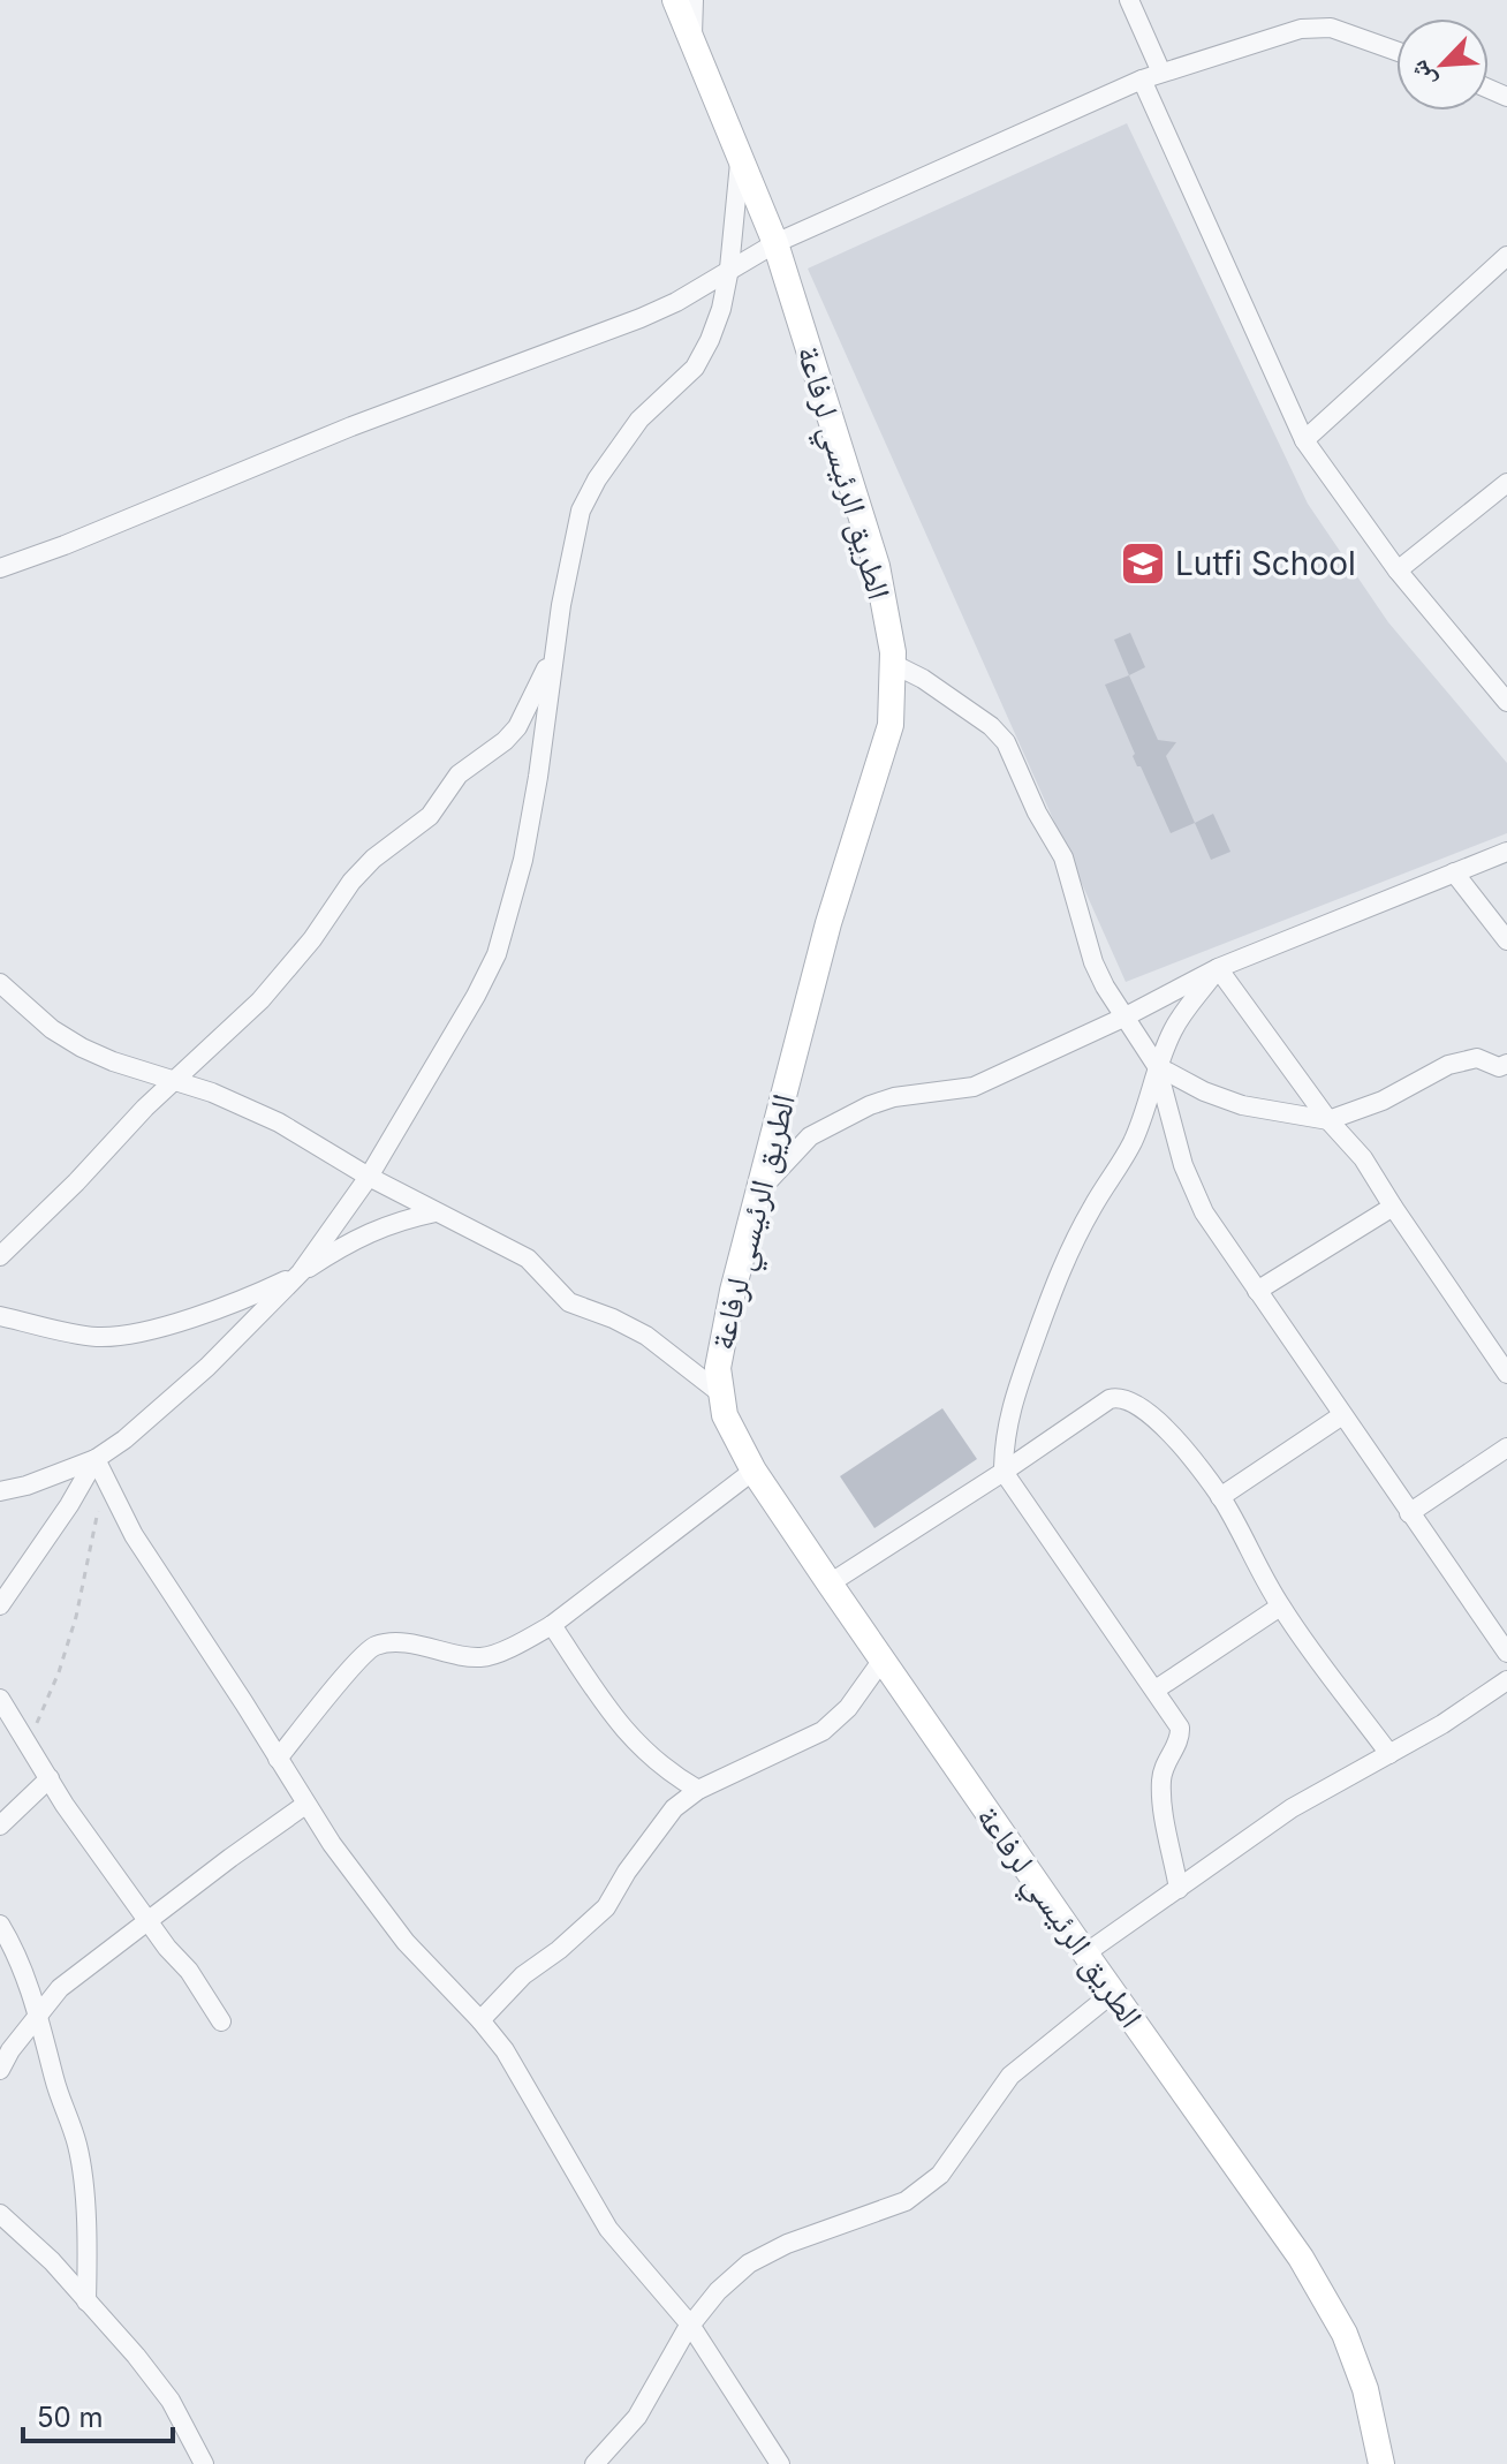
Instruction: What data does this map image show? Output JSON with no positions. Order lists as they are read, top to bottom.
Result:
{
  "streets": {
    "street": ["الطريق الرئيسي لرفاعة"]
  },
  "places": {
    "school or university": ["Lutfi School"]
  },
  "scale_bar": "50 m",
  "north": "bottom left"
}
